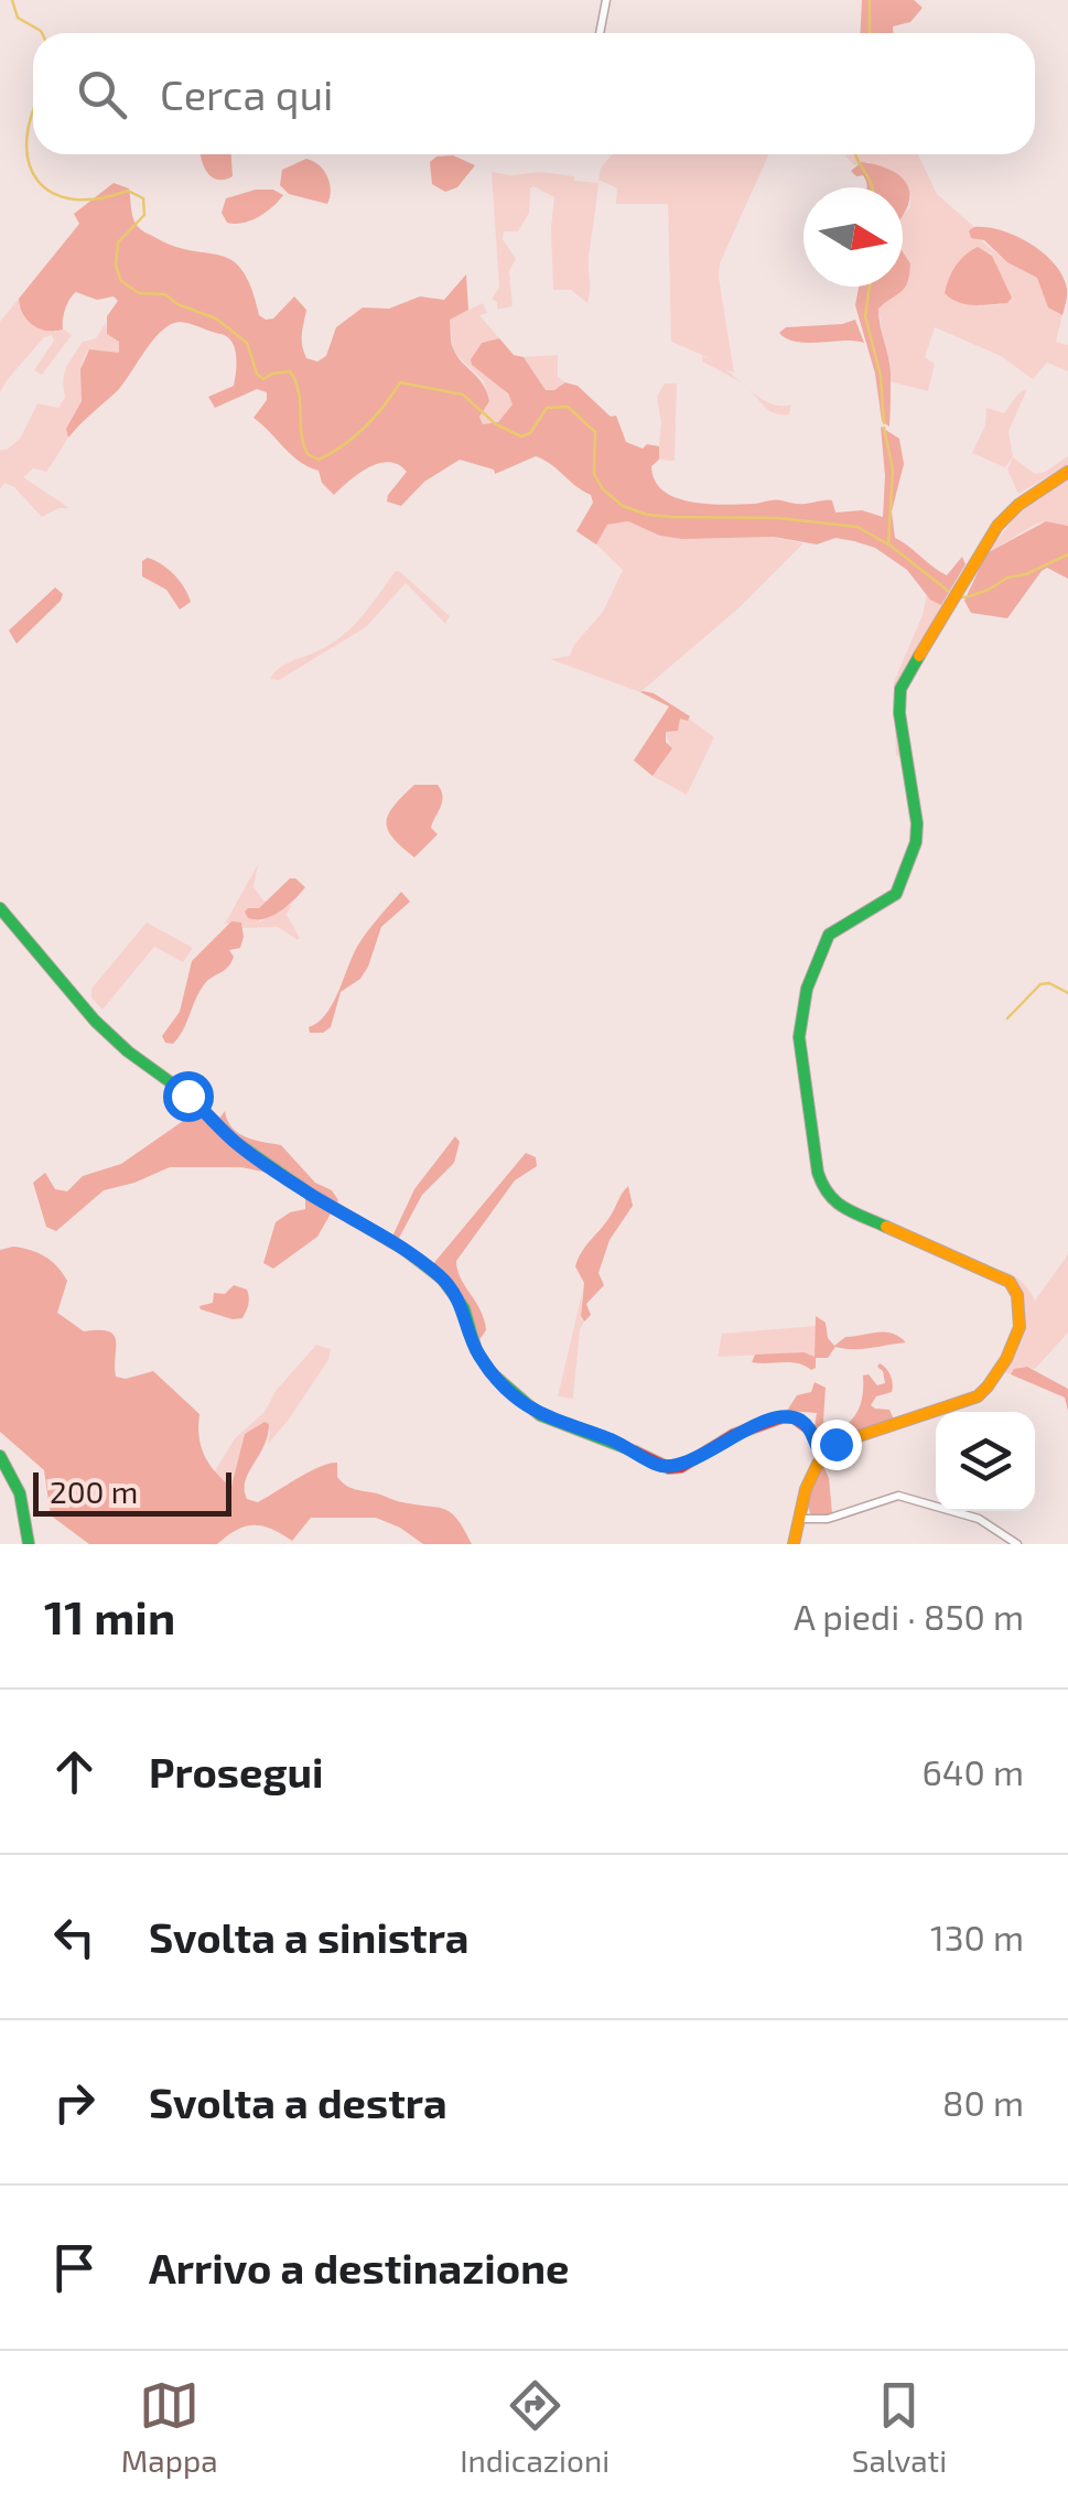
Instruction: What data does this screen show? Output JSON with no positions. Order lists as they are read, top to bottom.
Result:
{
  "scale_bar": "200 m",
  "north": "right",
  "page": {
    "search": "Cerca qui",
    "scale": "200 m",
    "heading": ["11 min", "A piedi · 850 m"],
    "list": [
      ["Prosegui", "640 m"],
      ["Svolta a sinistra", "130 m"],
      ["Svolta a destra", "80 m"],
      "Arrivo a destinazione"
    ],
    "nav": ["Mappa", "Indicazioni", "Salvati"]
  }
}
